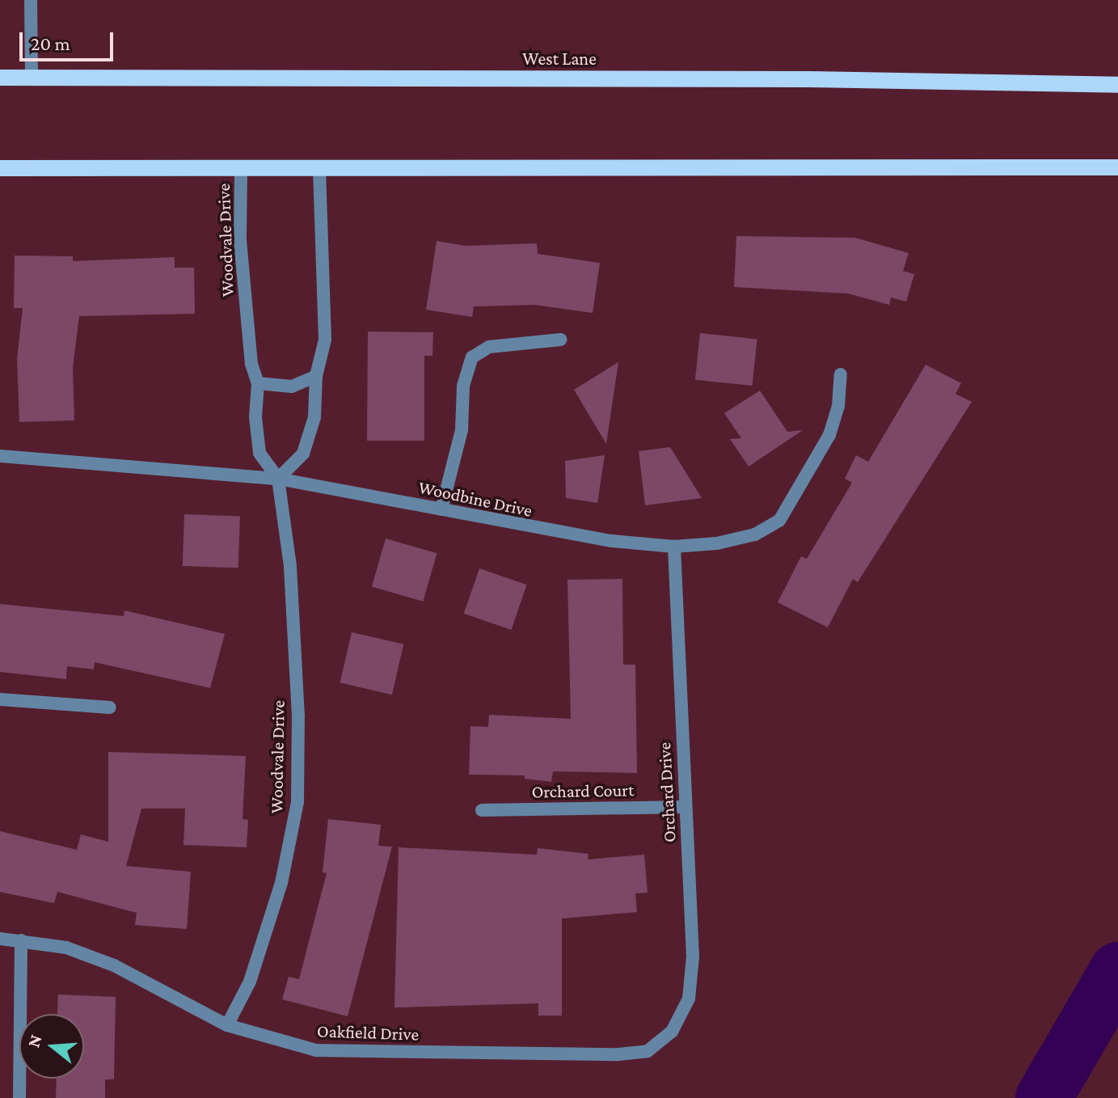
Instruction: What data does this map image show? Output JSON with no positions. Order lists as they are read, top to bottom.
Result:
{
  "streets": {
    "main road": ["West Lane"],
    "street": [
      "Woodvale Drive",
      "Woodbine Drive",
      "Orchard Court",
      "Orchard Drive",
      "Oakfield Drive"
    ]
  },
  "crossings": [
    ["Woodvale Drive", "Woodbine Drive"],
    ["Woodvale Drive", "Oakfield Drive"],
    ["Woodbine Drive", "Orchard Drive"],
    ["Orchard Court", "Orchard Drive"],
    ["Orchard Drive", "Oakfield Drive"]
  ],
  "scale_bar": "20 m",
  "north": "left"
}
